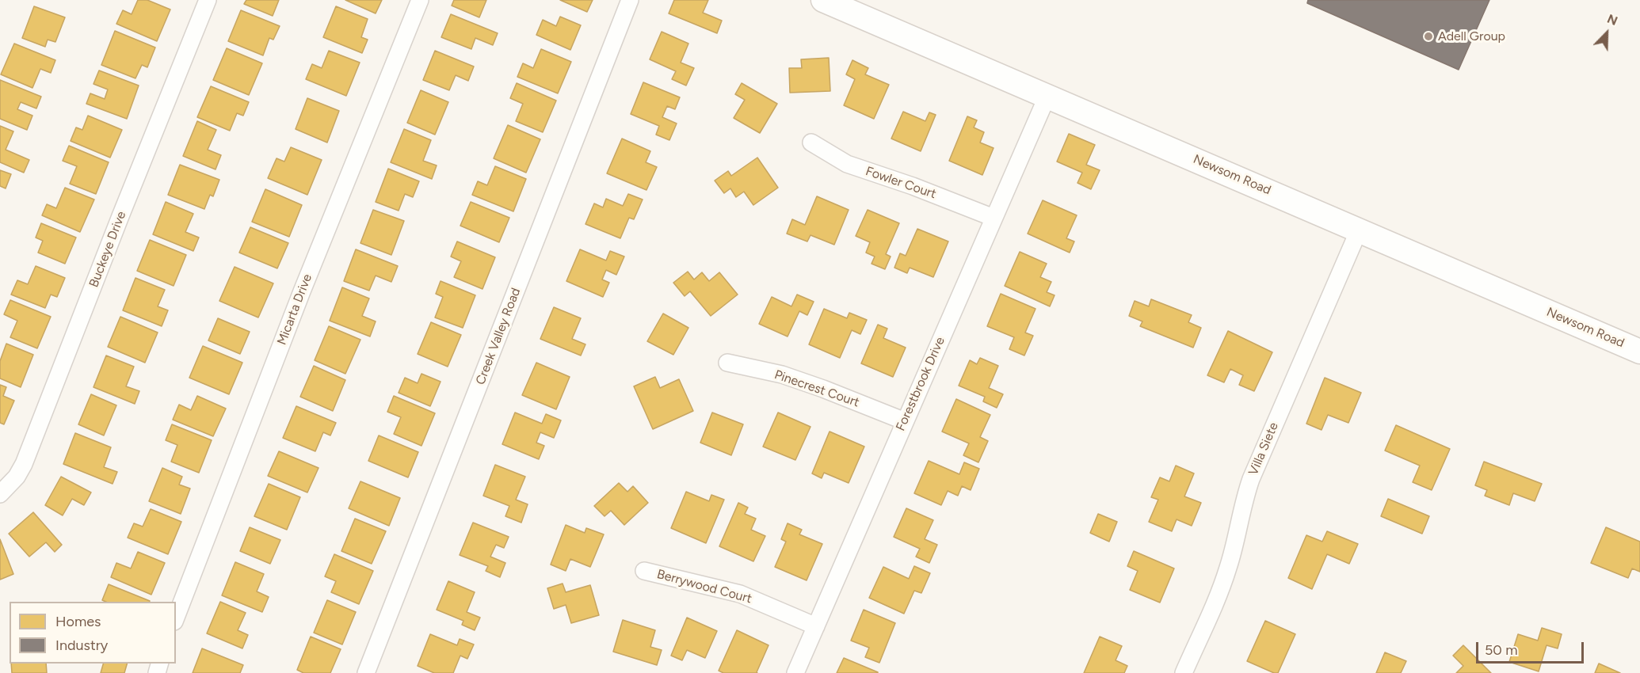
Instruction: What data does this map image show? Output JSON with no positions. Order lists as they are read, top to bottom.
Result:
{
  "streets": {
    "street": [
      "Newsom Road",
      "Fowler Court",
      "Buckeye Drive",
      "Micarta Drive",
      "Creek Valley Road",
      "Forestbrook Drive",
      "Pinecrest Court",
      "Villa Siete",
      "Berrywood Court"
    ]
  },
  "crossings": [
    ["Newsom Road", "Forestbrook Drive"],
    ["Newsom Road", "Villa Siete"],
    ["Fowler Court", "Forestbrook Drive"],
    ["Forestbrook Drive", "Pinecrest Court"],
    ["Forestbrook Drive", "Berrywood Court"]
  ],
  "places": ["Adell Group"],
  "legend": ["Homes", "Industry"],
  "scale_bar": "50 m",
  "north": "top right"
}
